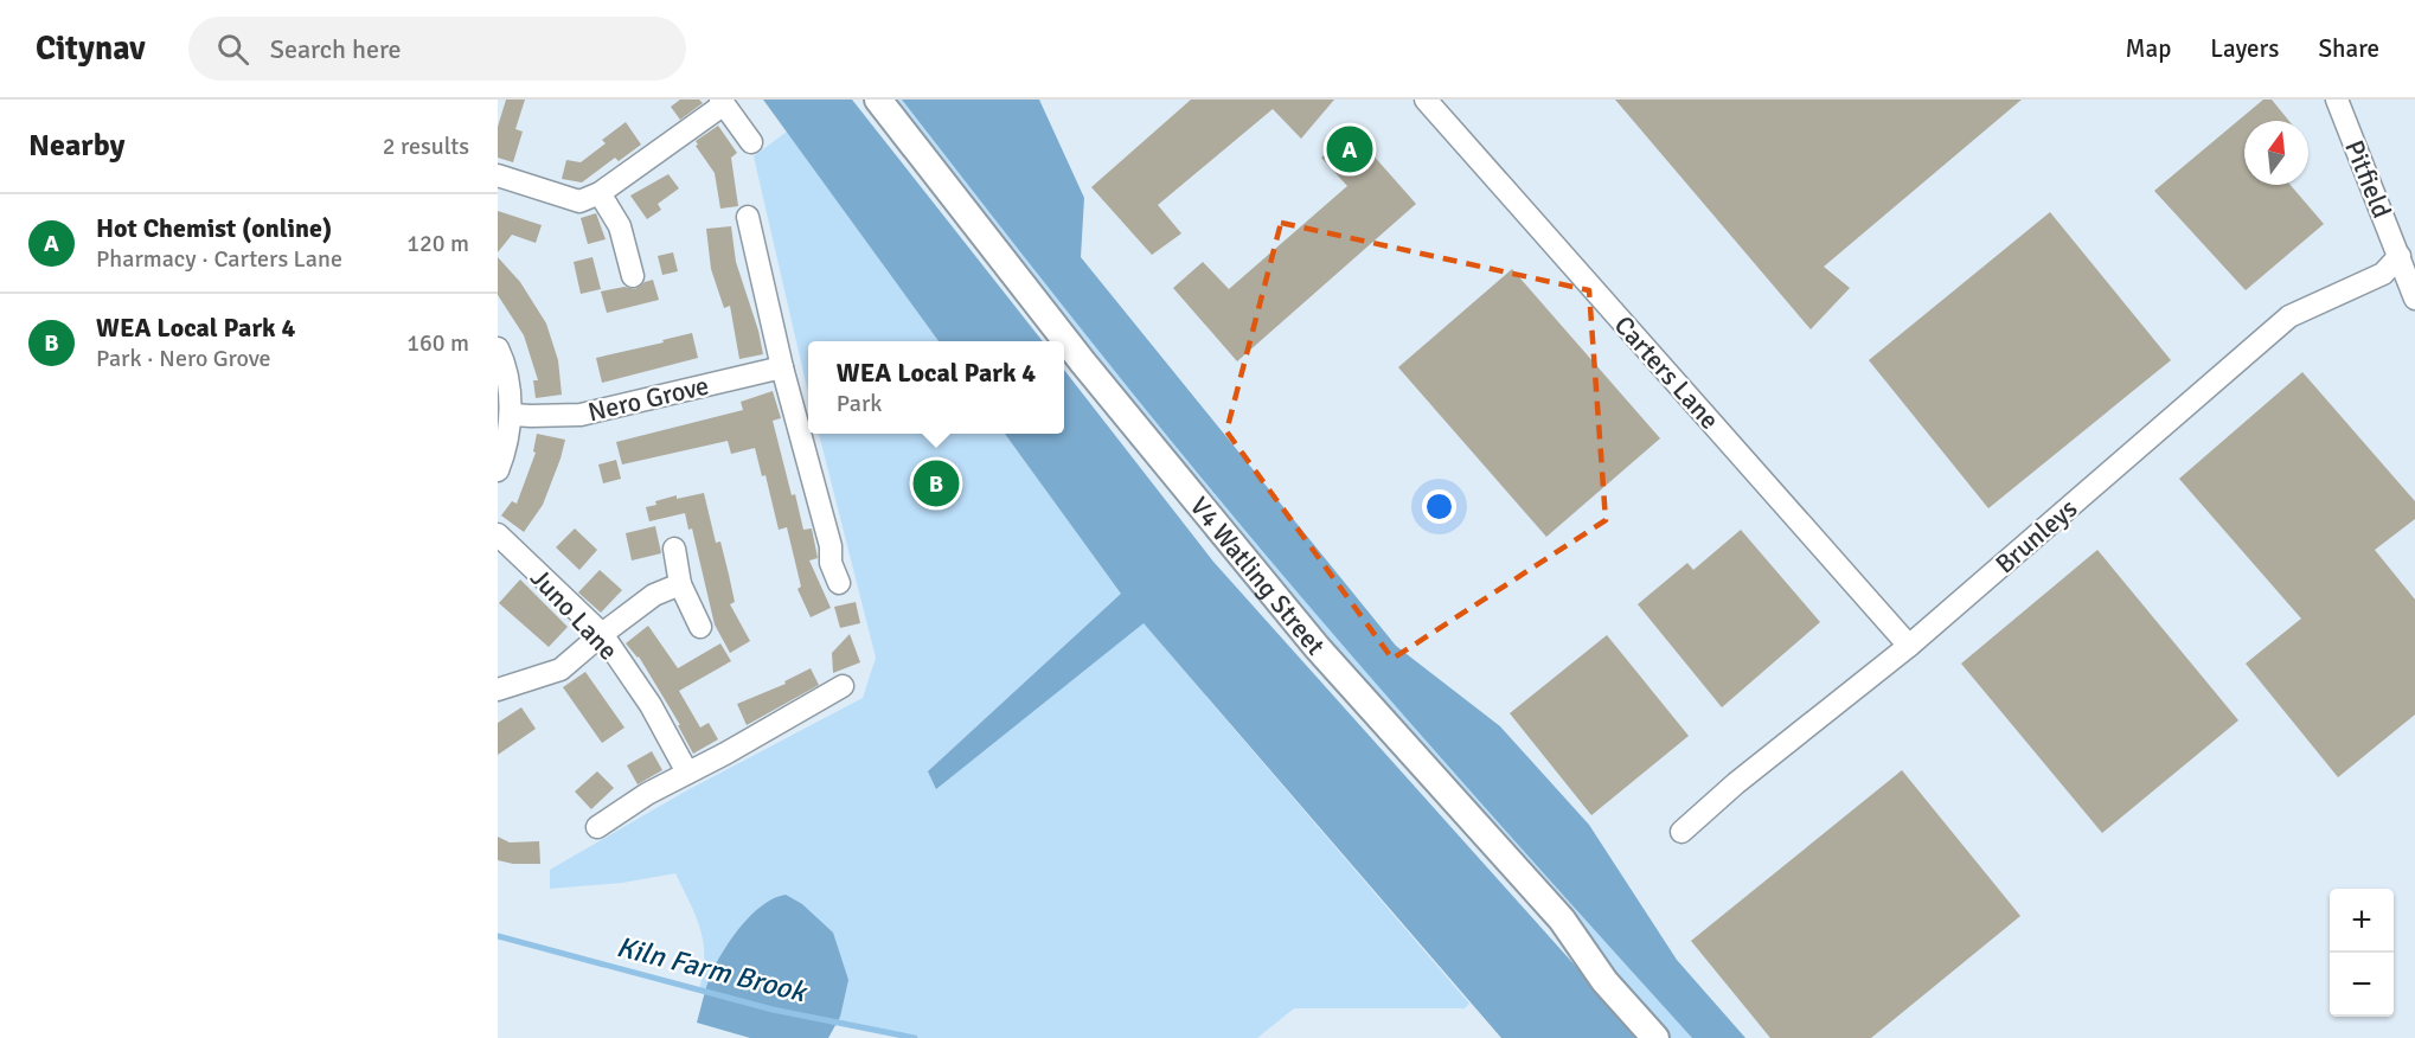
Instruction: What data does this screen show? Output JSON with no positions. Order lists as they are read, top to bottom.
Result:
{
  "streets": {
    "street": [
      "Pitfield",
      "Carters Lane",
      "Nero Grove",
      "Brunleys",
      "V4 Watling Street",
      "Juno Lane"
    ]
  },
  "crossings": [
    ["Pitfield", "Brunleys"],
    ["Carters Lane", "Brunleys"]
  ],
  "water": ["Kiln Farm Brook"],
  "north": "top",
  "page": {
    "header": "Citynav",
    "search": "Search here",
    "nav": ["Map", "Layers", "Share"],
    "heading": ["Nearby", "2 results"],
    "pins": ["A", "B"],
    "list": [
      {
        "mark": "A",
        "name": "Hot Chemist (online)",
        "note": "Pharmacy · Carters Lane",
        "value": "120 m"
      },
      {
        "mark": "B",
        "name": "WEA Local Park 4",
        "note": "Park · Nero Grove",
        "value": "160 m"
      }
    ],
    "popup": ["WEA Local Park 4", "Park"],
    "map_buttons": ["+", "−"]
  }
}
